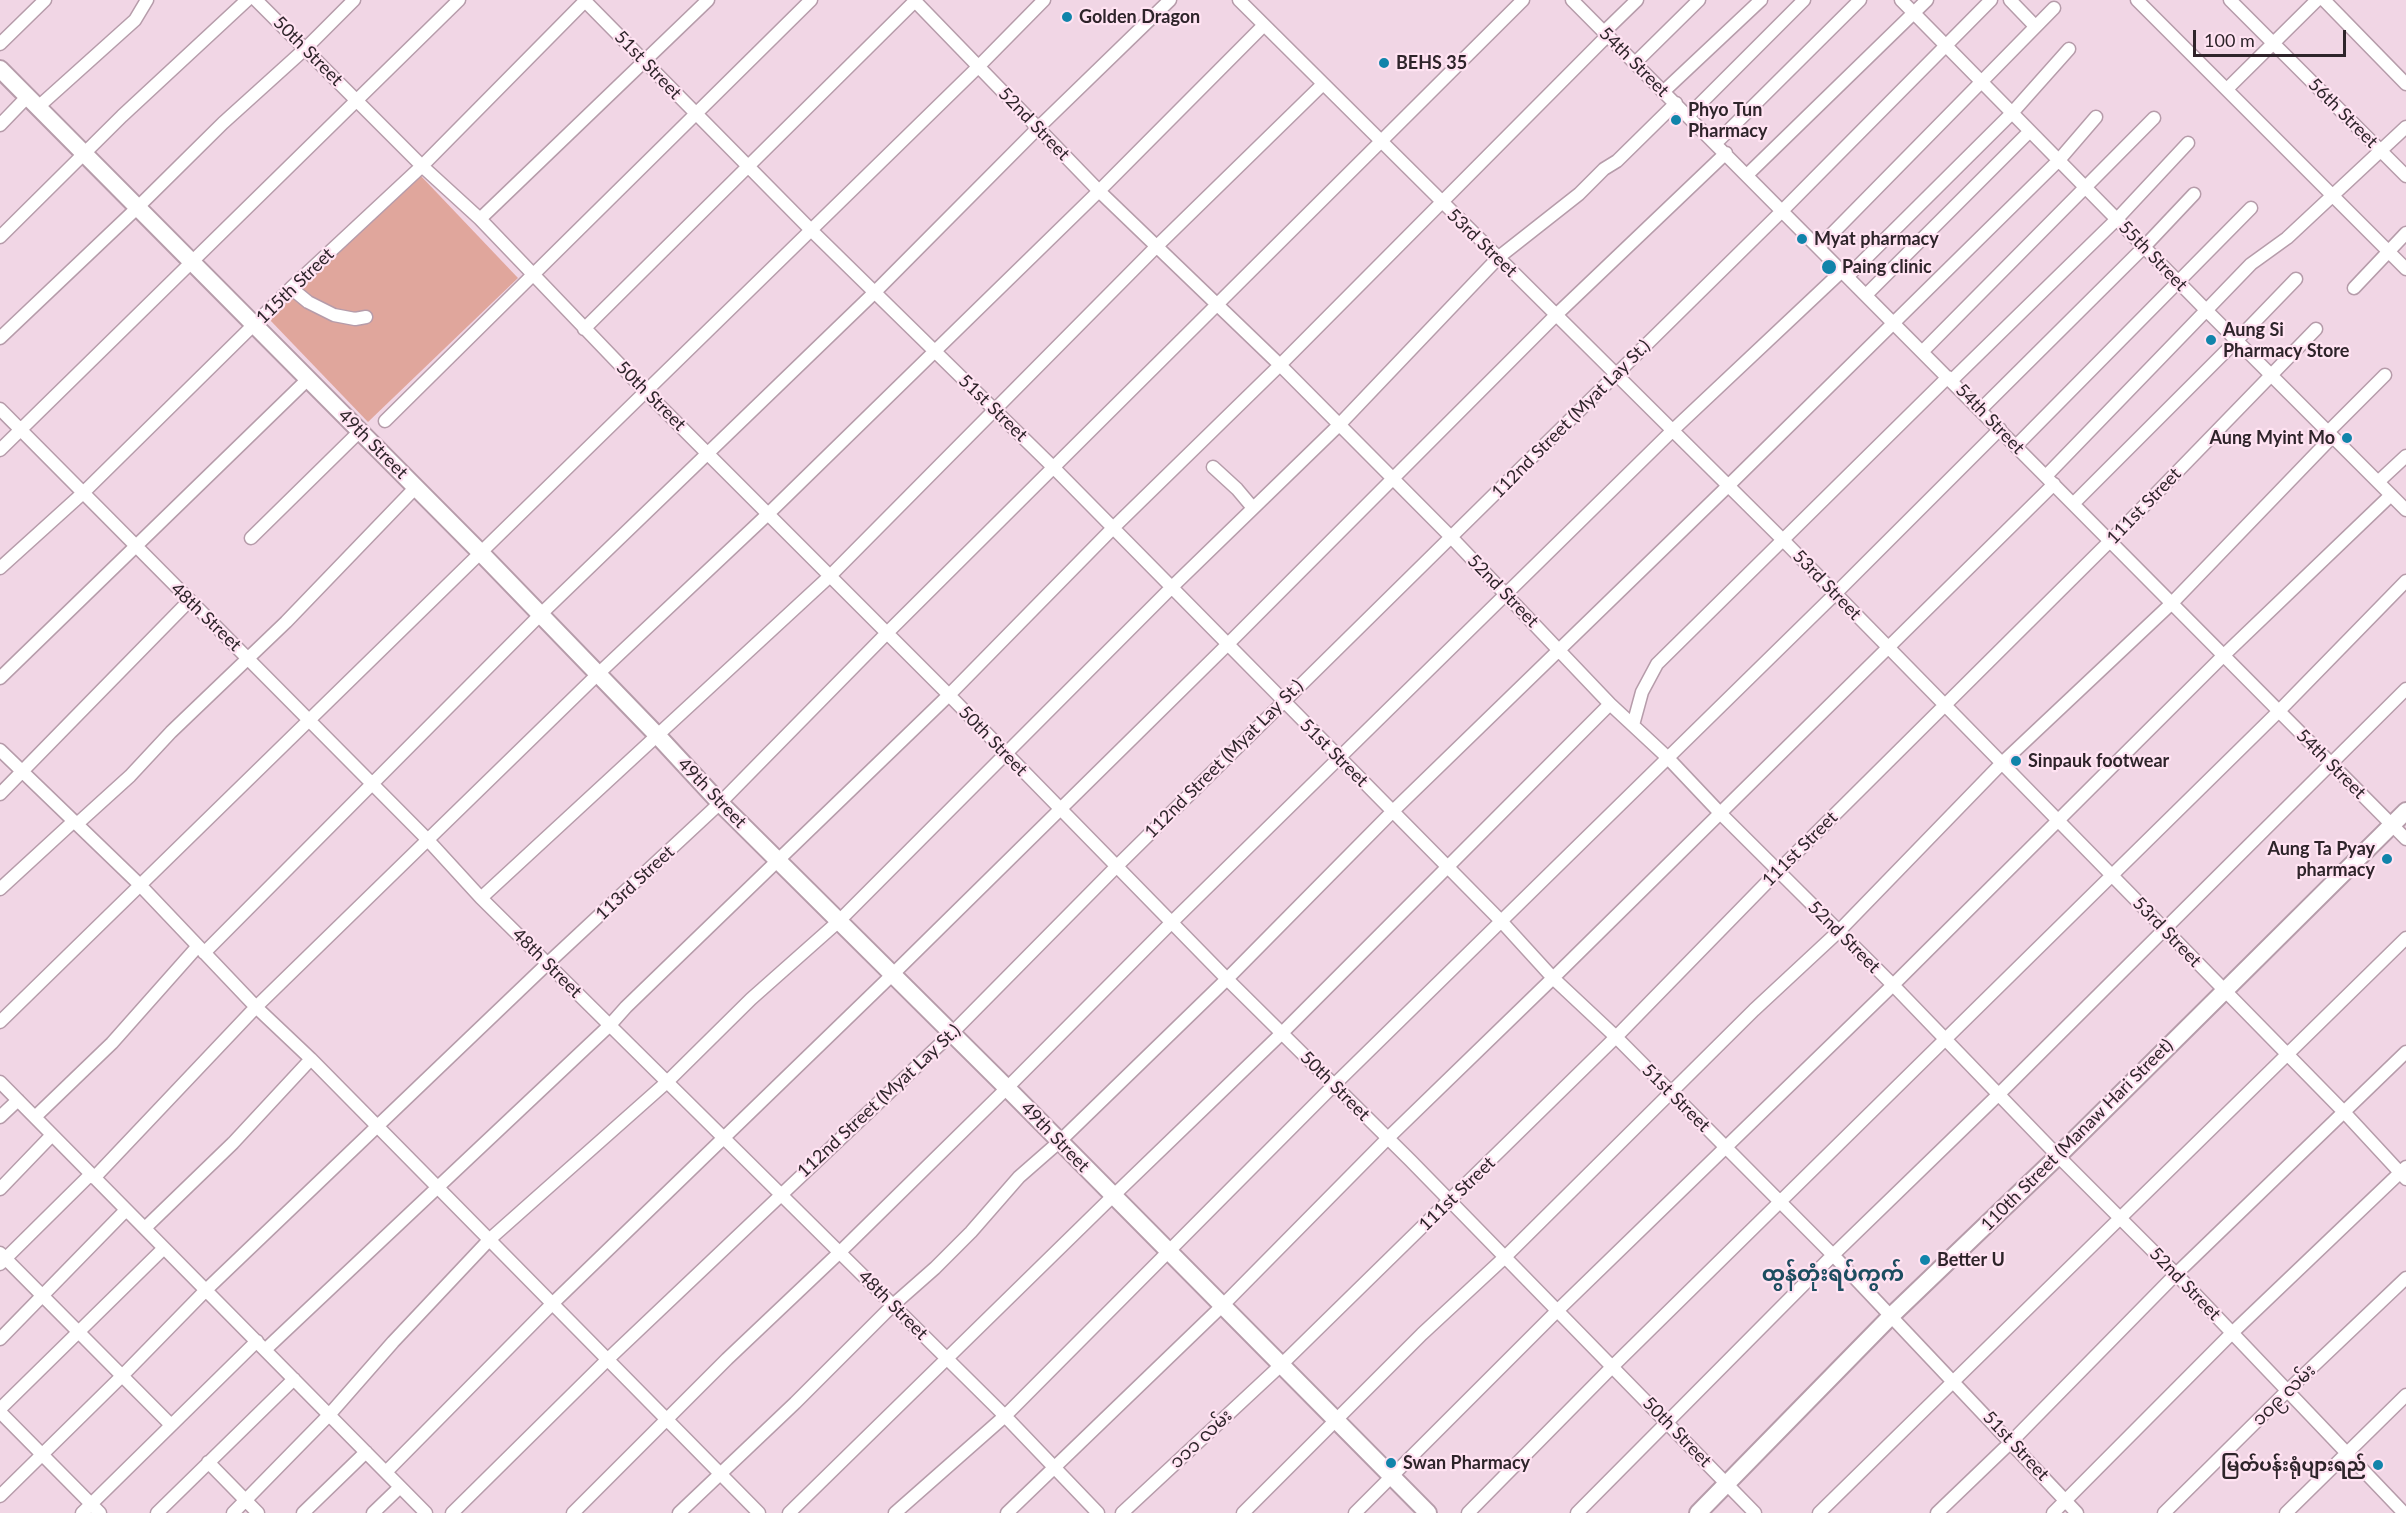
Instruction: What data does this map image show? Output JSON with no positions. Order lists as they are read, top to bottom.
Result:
{
  "streets": {
    "main road": ["49th Street", "110th Street (Manaw Hari Street)"],
    "street": [
      "50th Street",
      "54th Street",
      "51st Street",
      "56th Street",
      "52nd Street",
      "53rd Street",
      "55th Street",
      "115th Street",
      "112nd Street (Myat Lay St.)",
      "111st Street",
      "48th Street",
      "113rd Street",
      "၁၀၉ လမ်း",
      "၁၁၁ လမ်း"
    ]
  },
  "crossings": [
    ["50th Street", "115th Street"],
    ["50th Street", "112nd Street (Myat Lay St.)"],
    ["50th Street", "111st Street"],
    ["50th Street", "113rd Street"],
    ["50th Street", "110th Street (Manaw Hari Street)"],
    ["54th Street", "112nd Street (Myat Lay St.)"],
    ["54th Street", "111st Street"],
    ["54th Street", "110th Street (Manaw Hari Street)"],
    ["51st Street", "115th Street"],
    ["51st Street", "112nd Street (Myat Lay St.)"],
    ["51st Street", "111st Street"],
    ["51st Street", "113rd Street"],
    ["51st Street", "110th Street (Manaw Hari Street)"],
    ["52nd Street", "112nd Street (Myat Lay St.)"],
    ["52nd Street", "111st Street"],
    ["52nd Street", "113rd Street"],
    ["52nd Street", "110th Street (Manaw Hari Street)"],
    ["52nd Street", "၁၀၉ လမ်း"],
    ["53rd Street", "112nd Street (Myat Lay St.)"],
    ["53rd Street", "111st Street"],
    ["53rd Street", "113rd Street"],
    ["53rd Street", "110th Street (Manaw Hari Street)"],
    ["55th Street", "112nd Street (Myat Lay St.)"],
    ["55th Street", "111st Street"],
    ["115th Street", "49th Street"],
    ["115th Street", "48th Street"],
    ["112nd Street (Myat Lay St.)", "49th Street"],
    ["112nd Street (Myat Lay St.)", "48th Street"],
    ["49th Street", "111st Street"],
    ["49th Street", "113rd Street"],
    ["49th Street", "၁၁၁ လမ်း"],
    ["111st Street", "၁၁၁ လမ်း"],
    ["48th Street", "113rd Street"]
  ],
  "districts": ["ထွန်တုံးရပ်ကွက်"],
  "places": [
    "Golden Dragon",
    "BEHS 35",
    "Phyo Tun Pharmacy",
    "Myat pharmacy",
    "Paing clinic",
    "Aung Si Pharmacy Store",
    "Aung Myint Mo",
    "Sinpauk footwear",
    "Aung Ta Pyay pharmacy",
    "Better U",
    "Swan Pharmacy",
    "မြတ်ပန်းရုံပျားရည်"
  ],
  "scale_bar": "100 m"
}
